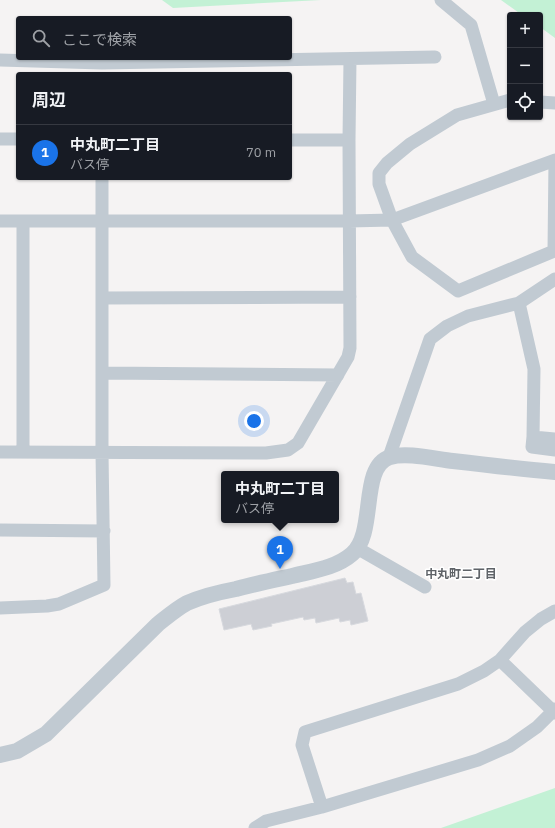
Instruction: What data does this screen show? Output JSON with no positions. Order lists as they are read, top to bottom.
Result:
{
  "districts": ["中丸町二丁目"],
  "page": {
    "map_buttons": ["+", "−"],
    "search": "ここで検索",
    "heading": "周辺",
    "list": [
      {
        "mark": "1",
        "name": "中丸町二丁目",
        "note": "バス停",
        "value": "70 m"
      }
    ],
    "popup": ["中丸町二丁目", "バス停"],
    "pins": "1"
  }
}
